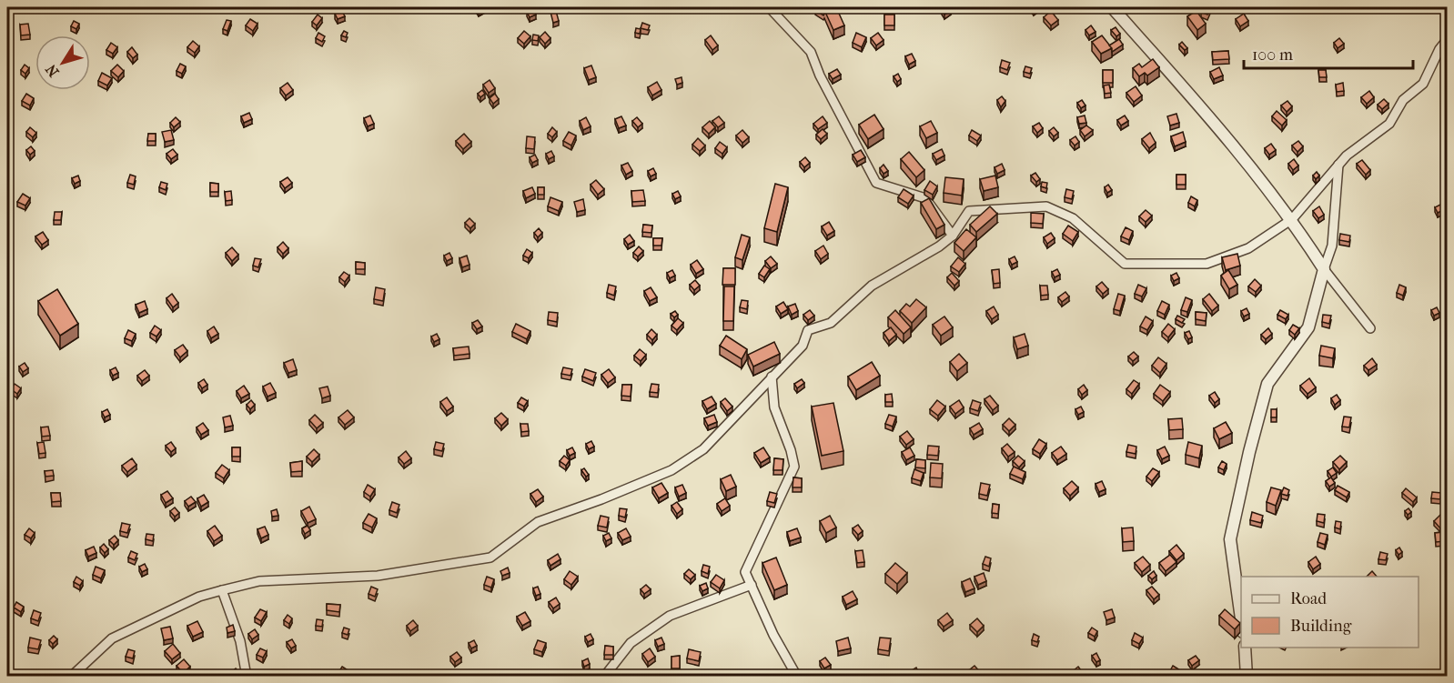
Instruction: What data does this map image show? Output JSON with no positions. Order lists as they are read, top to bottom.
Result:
{
  "legend": ["Road", "Building"],
  "scale_bar": "100 m",
  "north": "bottom left"
}
